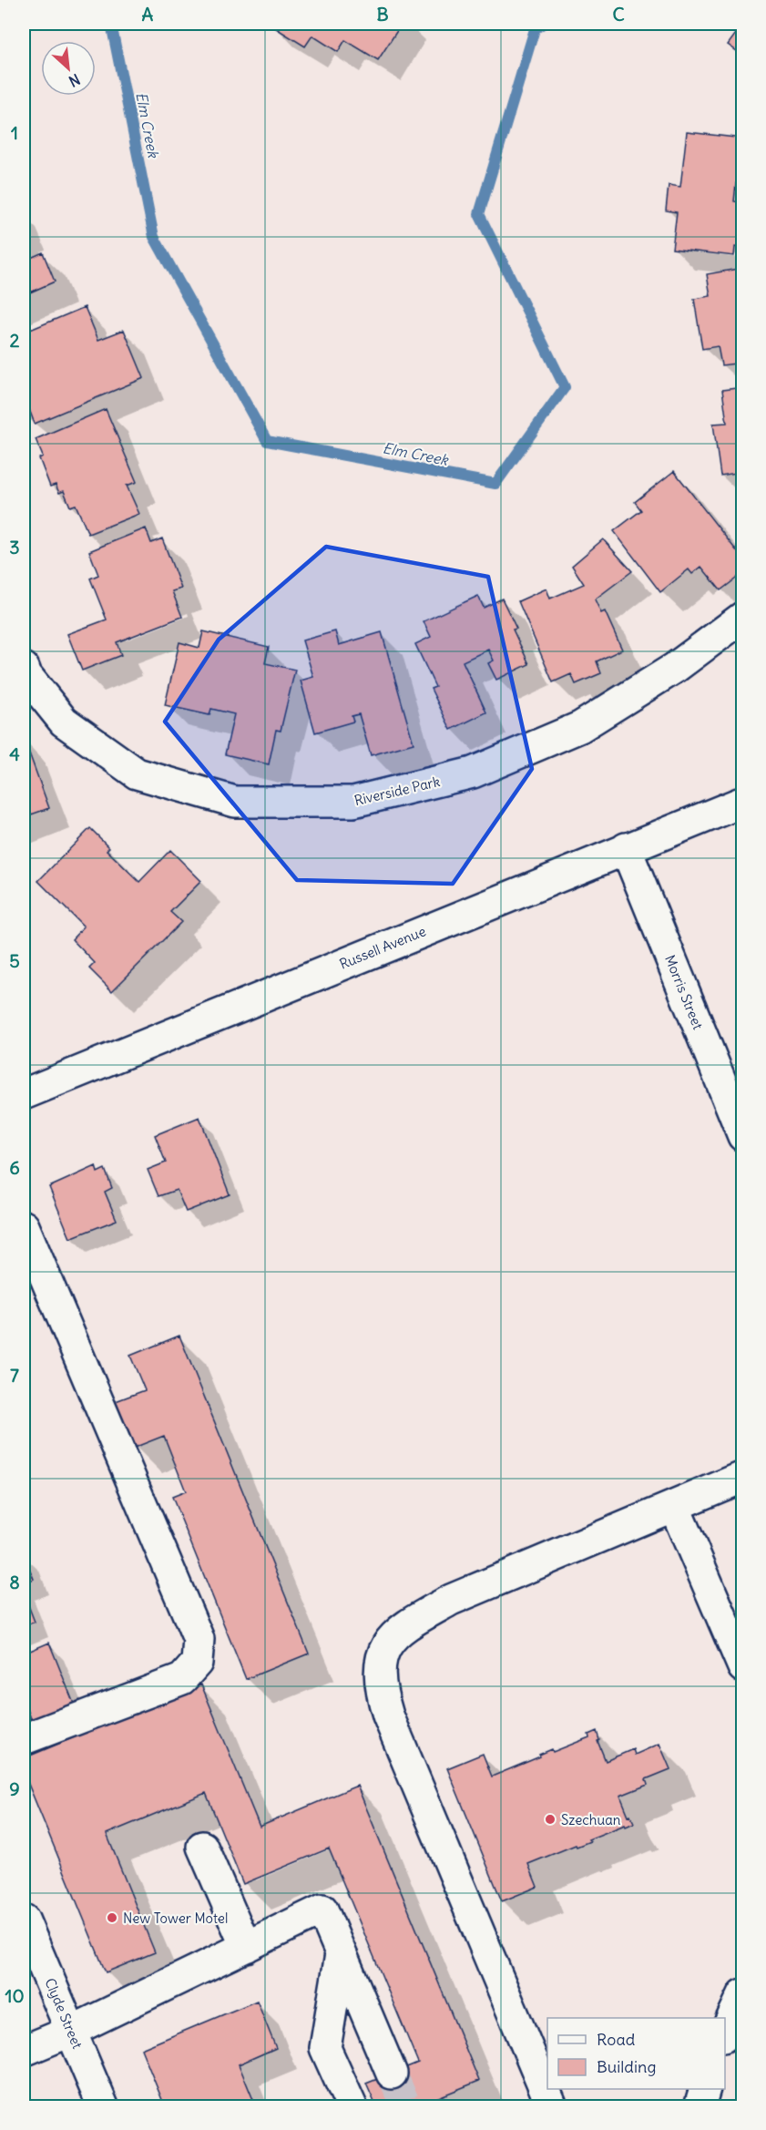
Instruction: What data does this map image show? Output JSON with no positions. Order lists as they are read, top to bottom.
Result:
{
  "streets": {
    "street": [
      "Riverside Park",
      "Russell Avenue",
      "Morris Street",
      "Clyde Street"
    ]
  },
  "crossings": [
    ["Russell Avenue", "Morris Street"]
  ],
  "water": ["Elm Creek"],
  "places": ["Szechuan", "New Tower Motel"],
  "legend": ["Road", "Building"],
  "north": "bottom right",
  "grid": {
    "columns": ["A", "B", "C"],
    "rows": [
      "1",
      "2",
      "3",
      "4",
      "5",
      "6",
      "7",
      "8",
      "9",
      "10"
    ]
  }
}
